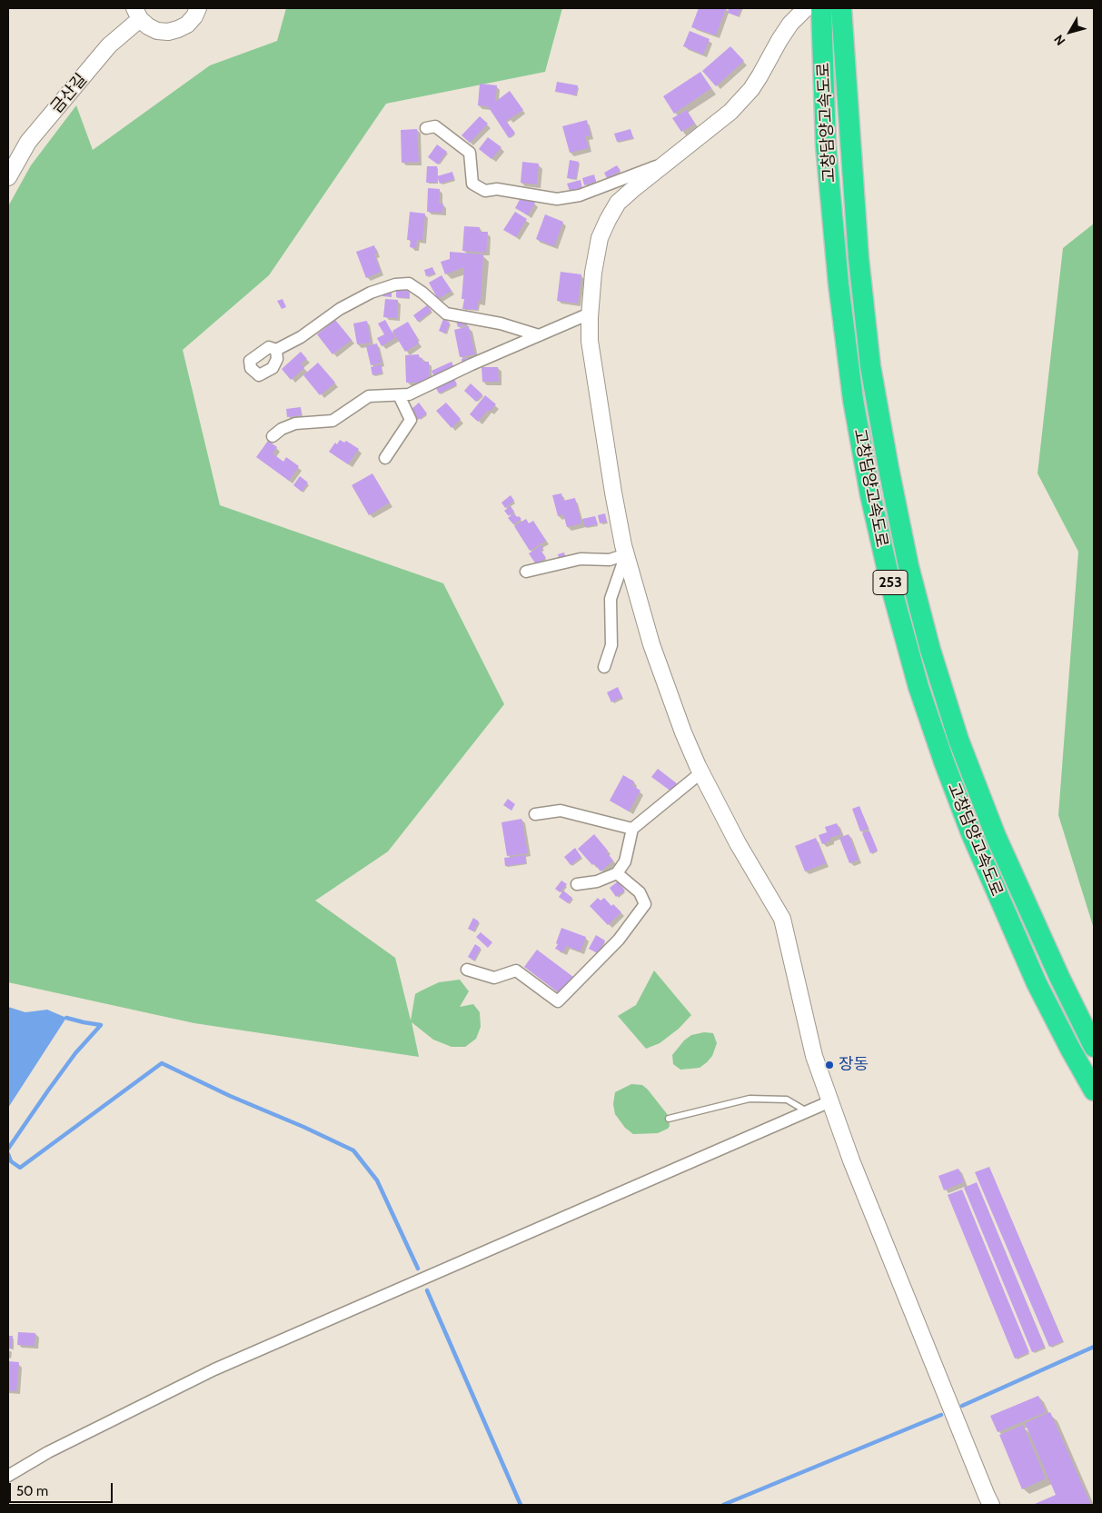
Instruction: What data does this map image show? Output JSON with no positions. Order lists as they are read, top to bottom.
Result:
{
  "streets": {
    "highway": ["고창담양고속도로", "253"],
    "street": ["금산길"]
  },
  "places": ["장동"],
  "scale_bar": "50 m",
  "north": "bottom left"
}
